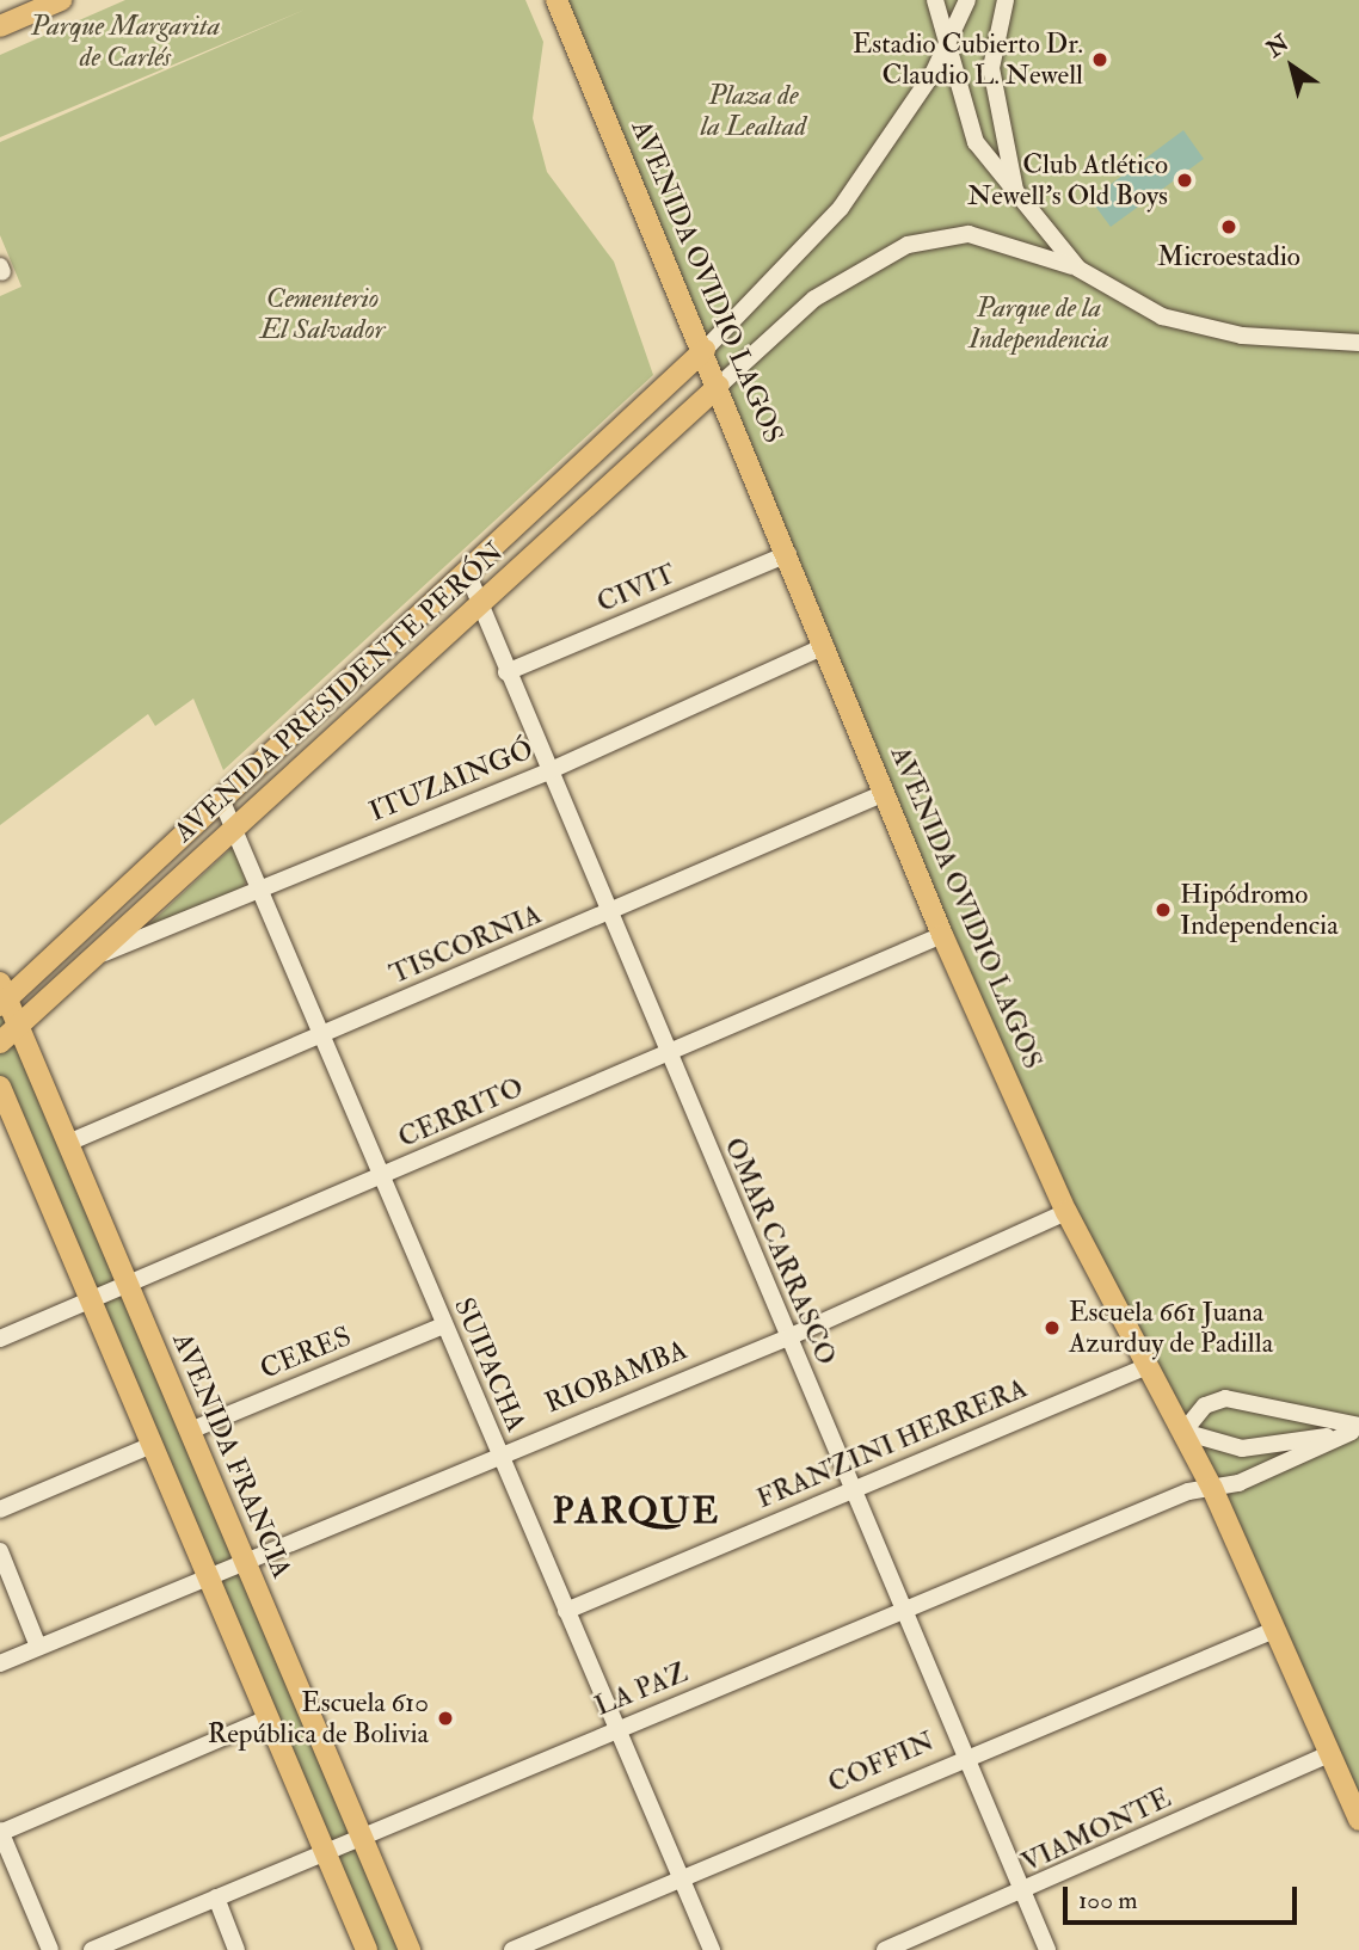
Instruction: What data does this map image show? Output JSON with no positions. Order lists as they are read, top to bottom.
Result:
{
  "streets": {
    "main road": ["AVENIDA OVIDIO LAGOS", "AVENIDA PRESIDENTE PERÓN", "AVENIDA FRANCIA"],
    "street": [
      "CIVIT",
      "ITUZAINGÓ",
      "TISCORNIA",
      "CERRITO",
      "OMAR CARRASCO",
      "CERES",
      "SUIPACHA",
      "RIOBAMBA",
      "FRANZINI HERRERA",
      "LA PAZ",
      "COFFIN",
      "VIAMONTE"
    ]
  },
  "crossings": [
    ["AVENIDA OVIDIO LAGOS", "CIVIT"],
    ["AVENIDA OVIDIO LAGOS", "AVENIDA PRESIDENTE PERÓN"],
    ["AVENIDA OVIDIO LAGOS", "ITUZAINGÓ"],
    ["AVENIDA OVIDIO LAGOS", "TISCORNIA"],
    ["AVENIDA OVIDIO LAGOS", "CERRITO"],
    ["AVENIDA OVIDIO LAGOS", "RIOBAMBA"],
    ["AVENIDA OVIDIO LAGOS", "FRANZINI HERRERA"],
    ["AVENIDA OVIDIO LAGOS", "LA PAZ"],
    ["AVENIDA OVIDIO LAGOS", "COFFIN"],
    ["AVENIDA OVIDIO LAGOS", "VIAMONTE"],
    ["CIVIT", "OMAR CARRASCO"],
    ["AVENIDA PRESIDENTE PERÓN", "ITUZAINGÓ"],
    ["AVENIDA PRESIDENTE PERÓN", "OMAR CARRASCO"],
    ["AVENIDA PRESIDENTE PERÓN", "SUIPACHA"],
    ["AVENIDA PRESIDENTE PERÓN", "AVENIDA FRANCIA"],
    ["ITUZAINGÓ", "OMAR CARRASCO"],
    ["ITUZAINGÓ", "SUIPACHA"],
    ["TISCORNIA", "OMAR CARRASCO"],
    ["TISCORNIA", "SUIPACHA"],
    ["TISCORNIA", "AVENIDA FRANCIA"],
    ["CERRITO", "OMAR CARRASCO"],
    ["CERRITO", "SUIPACHA"],
    ["CERRITO", "AVENIDA FRANCIA"],
    ["OMAR CARRASCO", "RIOBAMBA"],
    ["OMAR CARRASCO", "FRANZINI HERRERA"],
    ["OMAR CARRASCO", "LA PAZ"],
    ["OMAR CARRASCO", "COFFIN"],
    ["OMAR CARRASCO", "VIAMONTE"],
    ["CERES", "SUIPACHA"],
    ["CERES", "AVENIDA FRANCIA"],
    ["SUIPACHA", "RIOBAMBA"],
    ["SUIPACHA", "FRANZINI HERRERA"],
    ["SUIPACHA", "LA PAZ"],
    ["SUIPACHA", "COFFIN"],
    ["RIOBAMBA", "AVENIDA FRANCIA"],
    ["AVENIDA FRANCIA", "LA PAZ"]
  ],
  "districts": ["PARQUE"],
  "parks": [
    "Parque Margarita de Carlés",
    "Plaza de la Lealtad",
    "Cementerio El Salvador",
    "Parque de la Independencia"
  ],
  "places": [
    "Estadio Cubierto Dr. Claudio L. Newell",
    "Club Atlético Newell's Old Boys",
    "Microestadio",
    "Hipódromo Independencia",
    "Escuela 661 Juana Azurduy de Padilla",
    "Escuela 610 República de Bolivia"
  ],
  "scale_bar": "100 m",
  "north": "top left"
}
